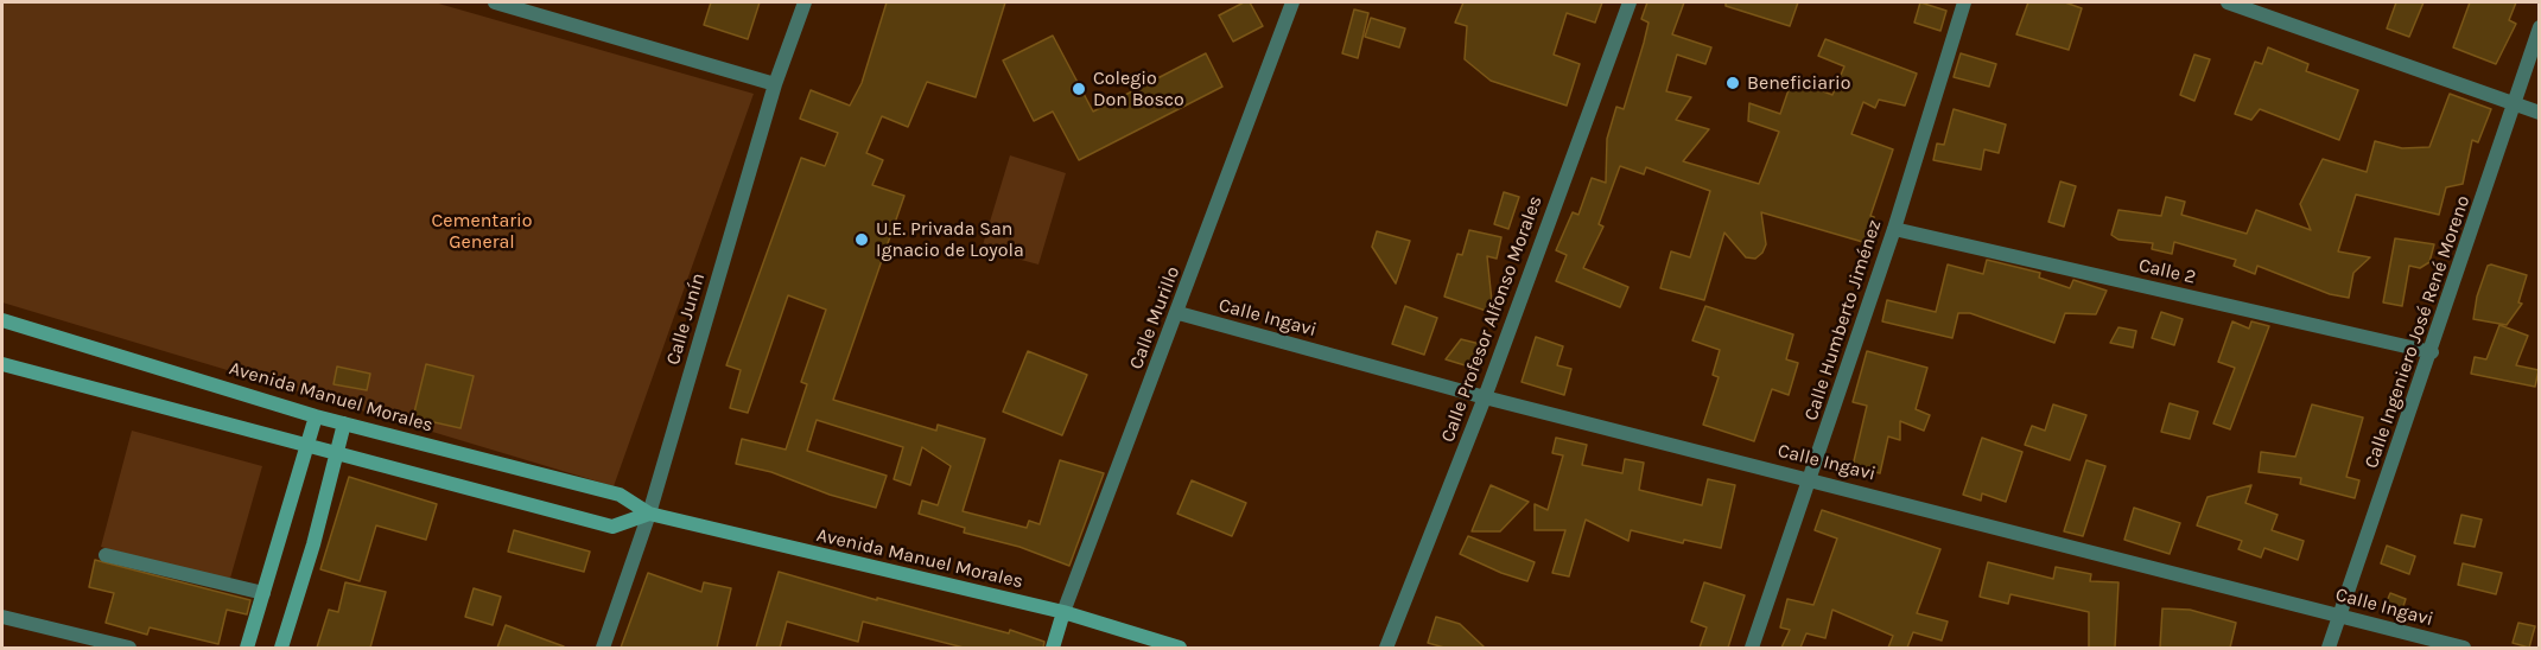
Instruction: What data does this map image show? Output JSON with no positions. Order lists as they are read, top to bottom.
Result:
{
  "streets": {
    "street": [
      "Calle 2",
      "Calle Murillo",
      "Calle Ingavi",
      "Calle Junín",
      "Calle Profesor Alfonso Morales",
      "Calle Humberto Jiménez",
      "Calle Ingeniero José René Moreno",
      "Avenida Manuel Morales"
    ]
  },
  "crossings": [
    ["Calle 2", "Calle Humberto Jiménez"],
    ["Calle 2", "Calle Ingeniero José René Moreno"],
    ["Calle Murillo", "Calle Ingavi"],
    ["Calle Murillo", "Avenida Manuel Morales"],
    ["Calle Ingavi", "Calle Profesor Alfonso Morales"],
    ["Calle Ingavi", "Calle Humberto Jiménez"],
    ["Calle Ingavi", "Calle Ingeniero José René Moreno"],
    ["Calle Junín", "Avenida Manuel Morales"]
  ],
  "parks": ["Cementario General"],
  "places": ["Beneficiario", "Colegio Don Bosco", "U.E. Privada San Ignacio de Loyola"]
}
